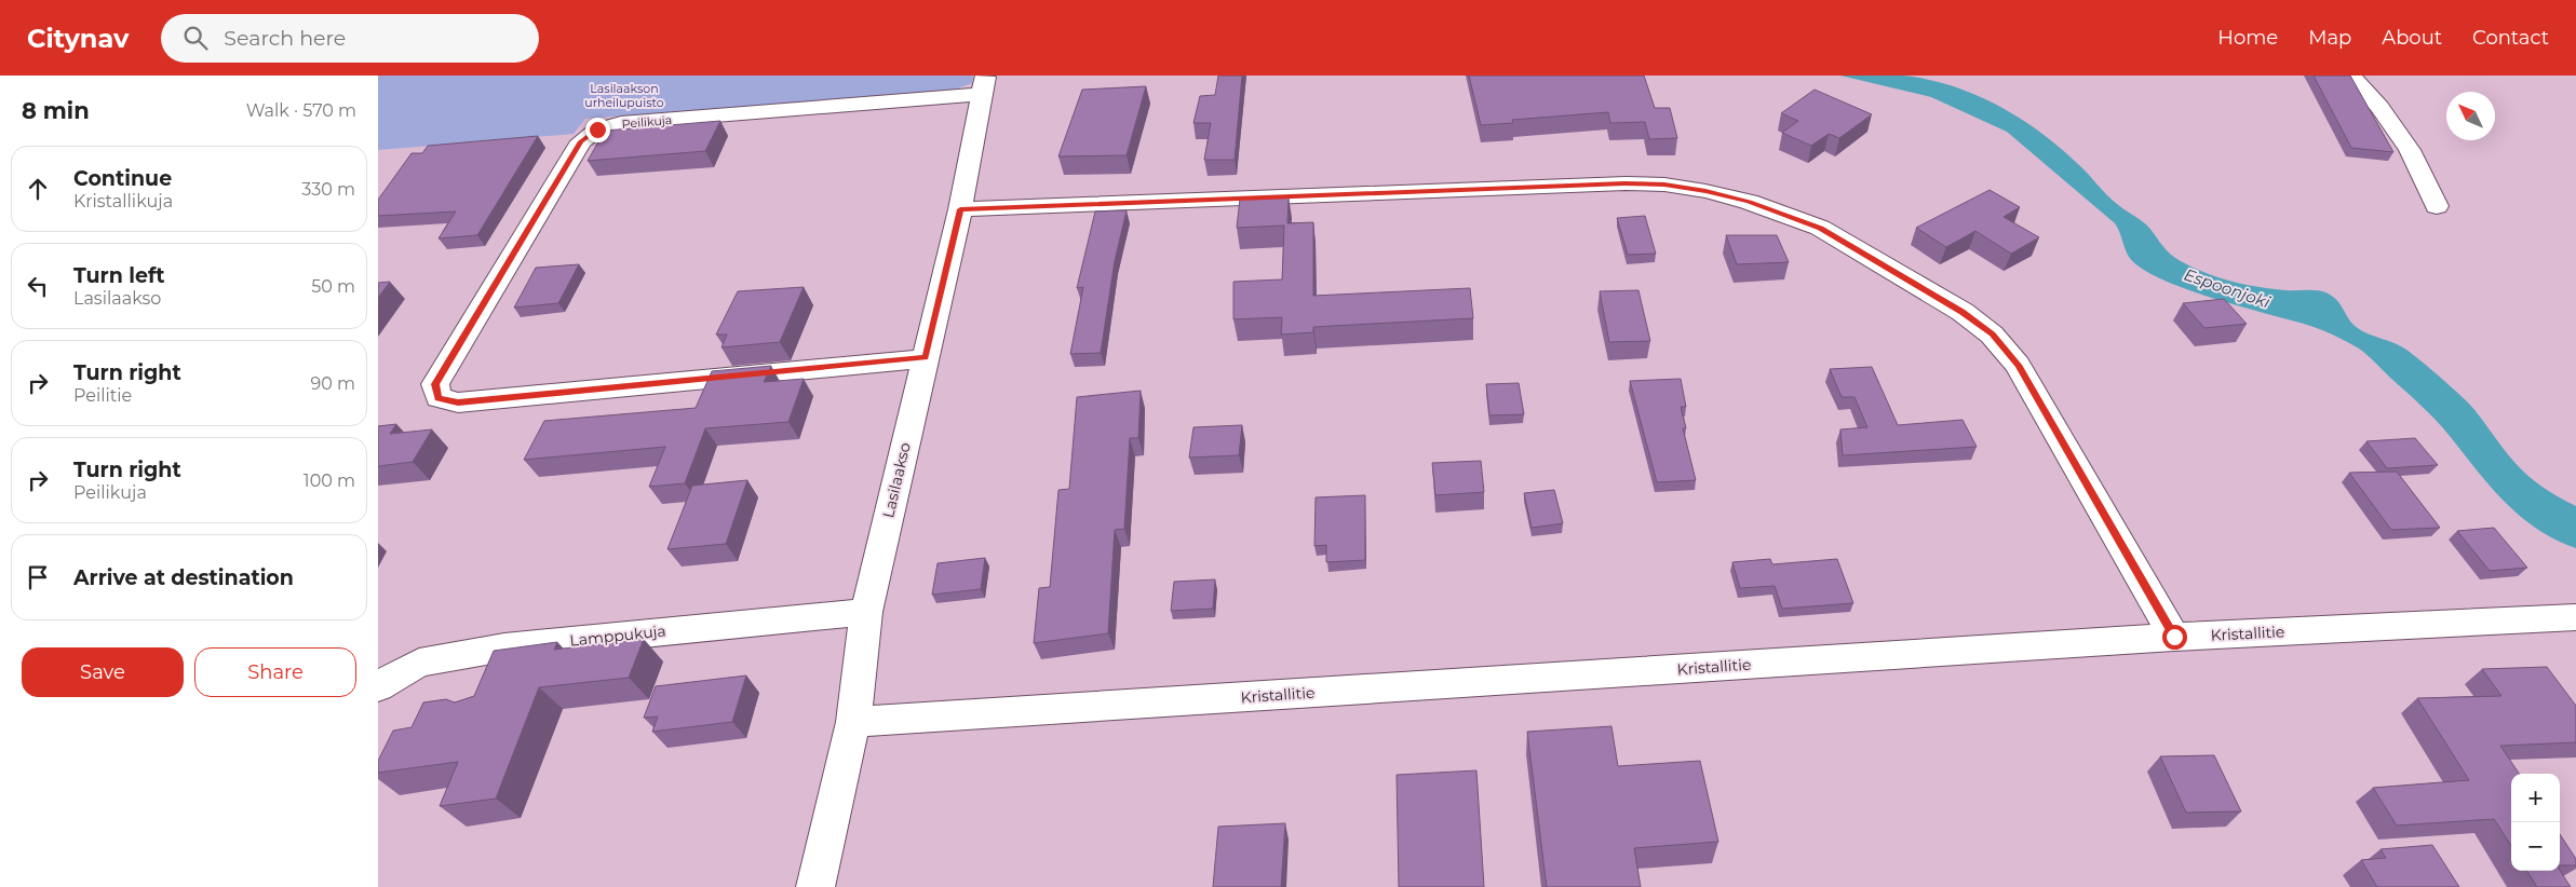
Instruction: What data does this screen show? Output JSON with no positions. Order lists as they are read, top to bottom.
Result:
{
  "streets": {
    "street": [
      "Peilikuja",
      "Lasilaakso",
      "Kristallitie",
      "Lamppukuja"
    ]
  },
  "crossings": [
    ["Peilikuja", "Lasilaakso"],
    ["Lasilaakso", "Kristallitie"],
    ["Lasilaakso", "Lamppukuja"]
  ],
  "water": ["Espoonjoki"],
  "parks": ["Lasilaakson urheilupuisto"],
  "north": "top left",
  "page": {
    "header": "Citynav",
    "search": "Search here",
    "nav": [
      "Home",
      "Map",
      "About",
      "Contact"
    ],
    "heading": ["8 min", "Walk · 570 m"],
    "list": [
      ["Continue", "Kristallikuja", "330 m"],
      ["Turn left", "Lasilaakso", "50 m"],
      ["Turn right", "Peilitie", "90 m"],
      ["Turn right", "Peilikuja", "100 m"],
      "Arrive at destination"
    ],
    "buttons": ["Save", "Share"],
    "map_buttons": ["+", "−"]
  }
}
